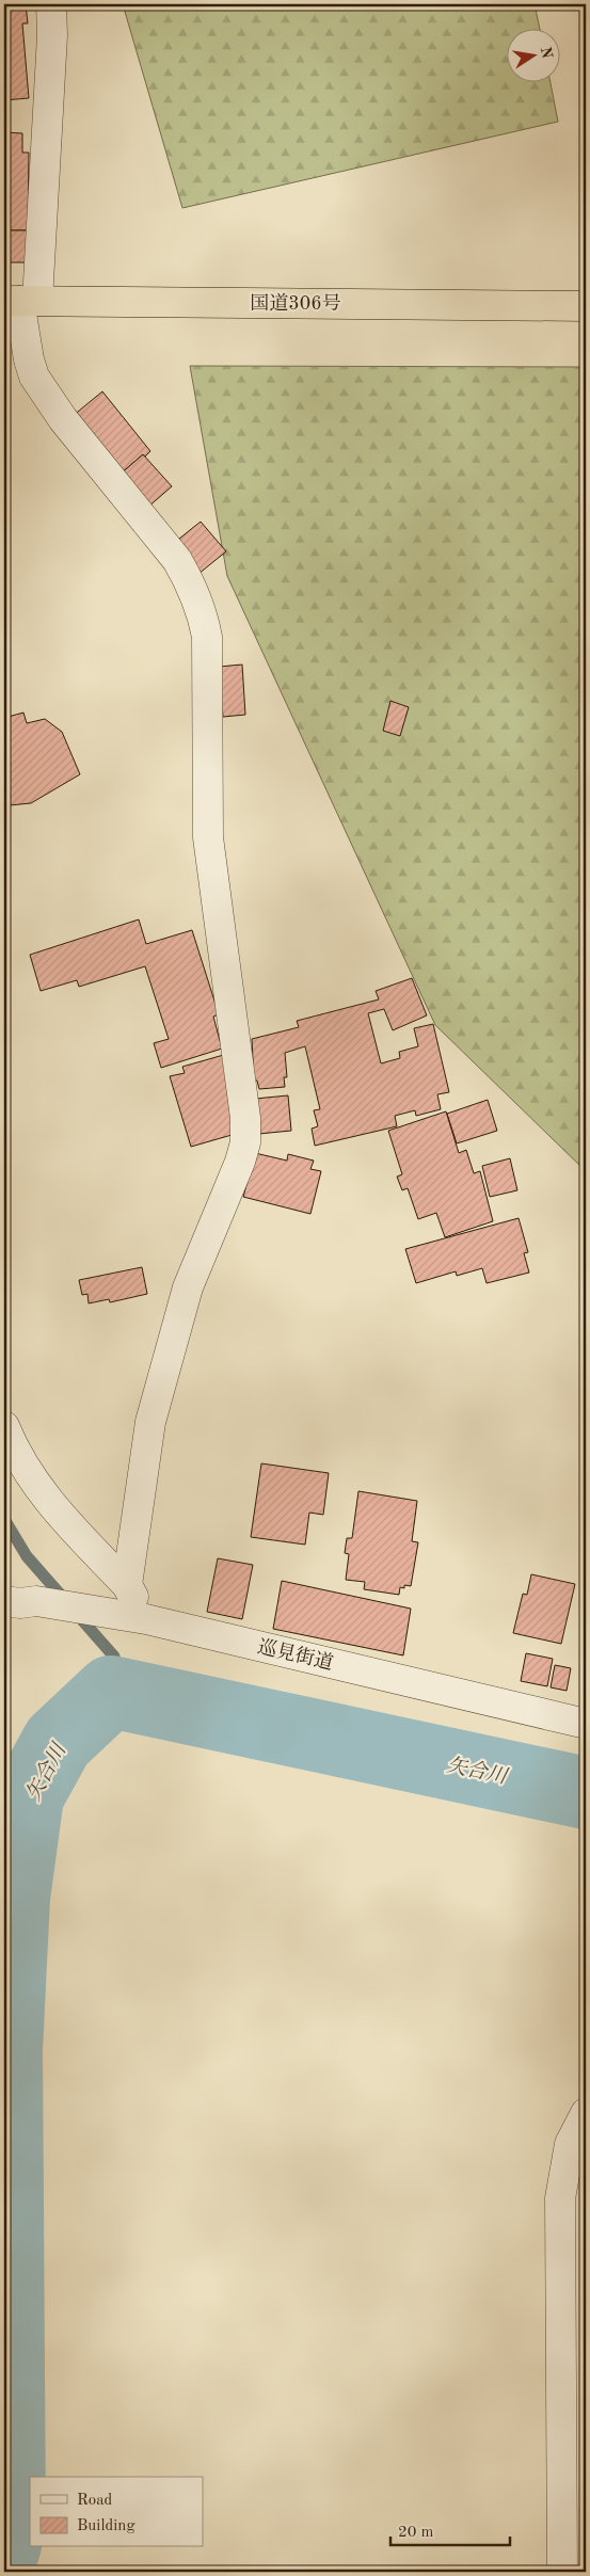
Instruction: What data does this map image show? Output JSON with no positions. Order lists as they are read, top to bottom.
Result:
{
  "streets": {
    "highway": ["国道306号"],
    "street": ["巡見街道"]
  },
  "water": ["矢合川"],
  "legend": ["Road", "Building"],
  "scale_bar": "20 m",
  "north": "right"
}
